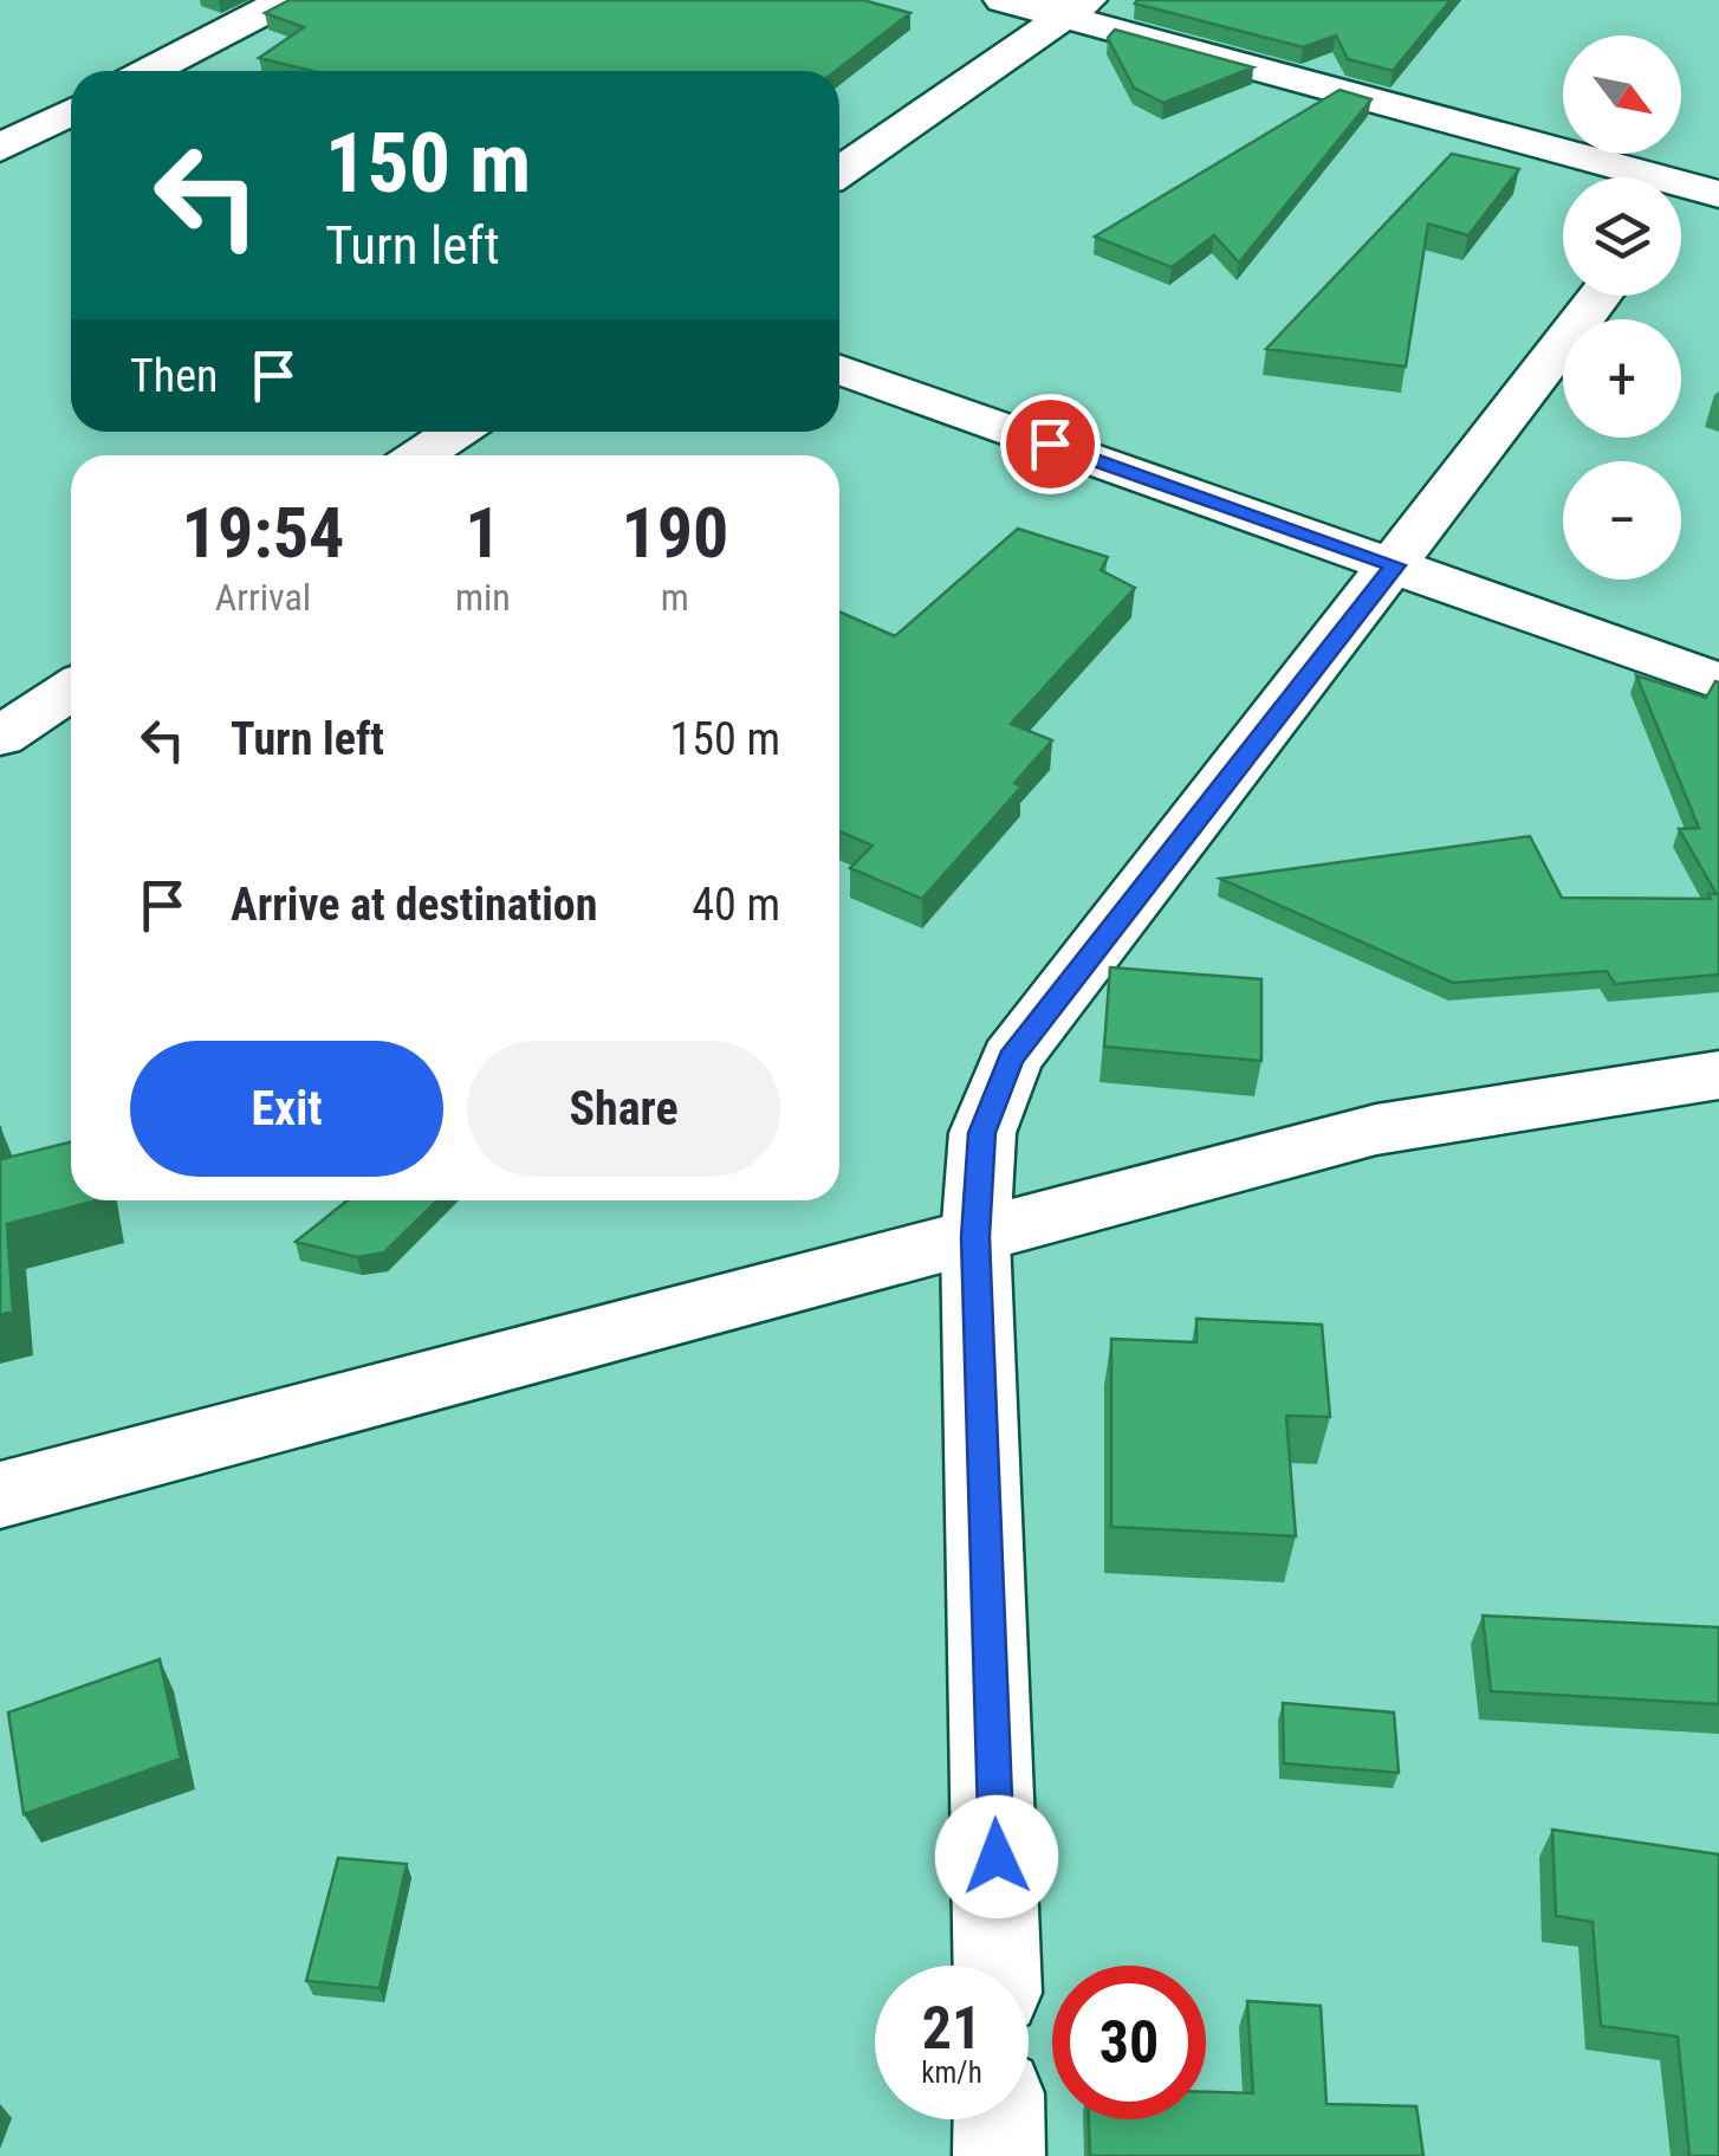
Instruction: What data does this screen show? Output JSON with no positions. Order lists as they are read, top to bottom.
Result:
{
  "north": "bottom right",
  "page": {
    "map_buttons": ["+", "−"],
    "turn": ["150 m", "Turn left"],
    "then": "Then",
    "eta": [
      "19:54",
      "Arrival",
      "1",
      "min",
      "190",
      "m"
    ],
    "list": [
      {
        "name": "Turn left",
        "value": "150 m"
      },
      {
        "name": "Arrive at destination",
        "value": "40 m"
      }
    ],
    "buttons": ["Exit", "Share"],
    "speed": "21 km/h",
    "limit": "30"
  }
}
